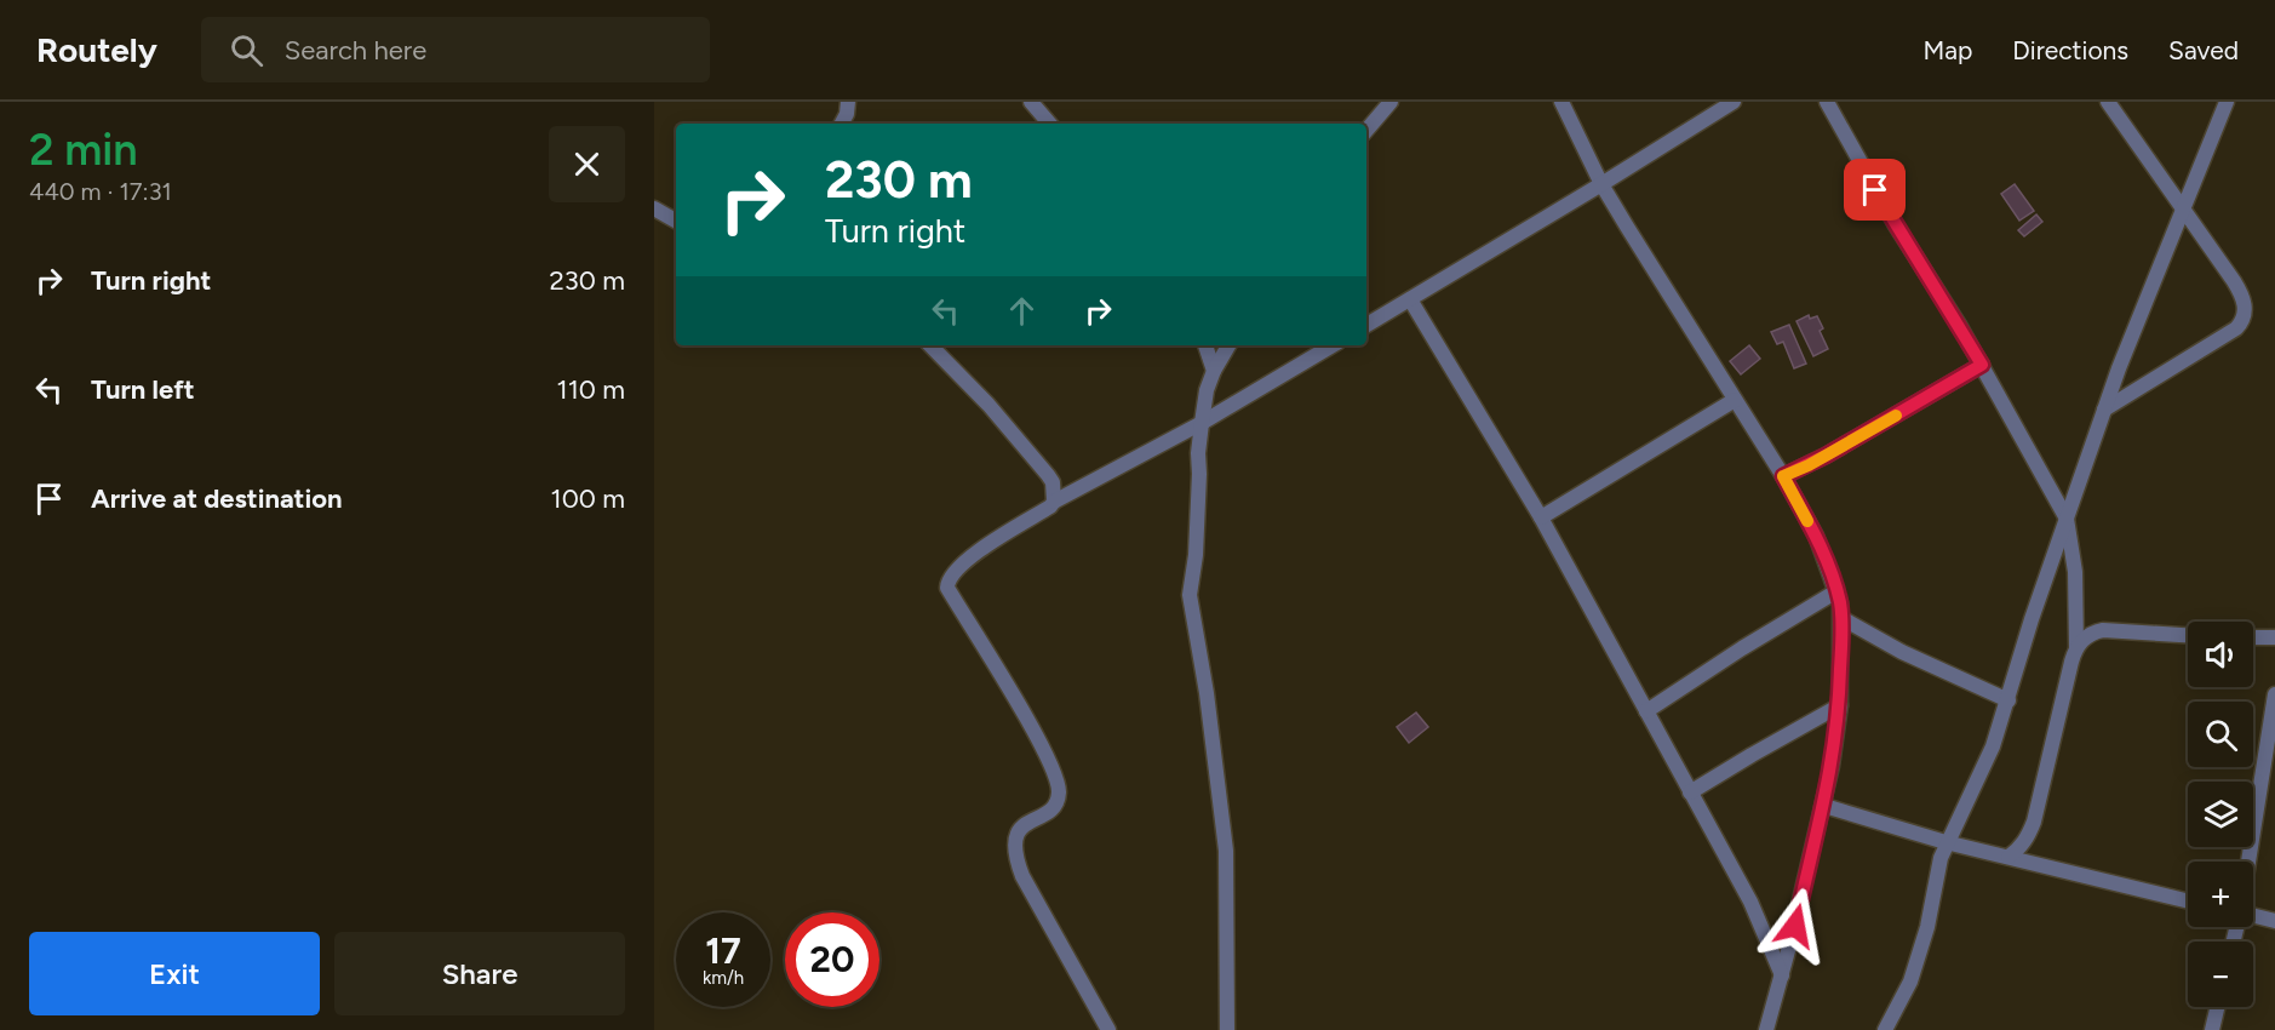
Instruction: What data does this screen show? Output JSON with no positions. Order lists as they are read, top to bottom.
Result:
{
  "page": {
    "header": "Routely",
    "search": "Search here",
    "nav": ["Map", "Directions", "Saved"],
    "heading": ["2 min", "440 m · 17:31"],
    "turn": ["230 m", "Turn right"],
    "list": [
      {
        "name": "Turn right",
        "value": "230 m"
      },
      {
        "name": "Turn left",
        "value": "110 m"
      },
      {
        "name": "Arrive at destination",
        "value": "100 m"
      }
    ],
    "map_buttons": ["+", "−"],
    "speed": "17 km/h",
    "limit": "20",
    "buttons": ["Exit", "Share"]
  }
}
